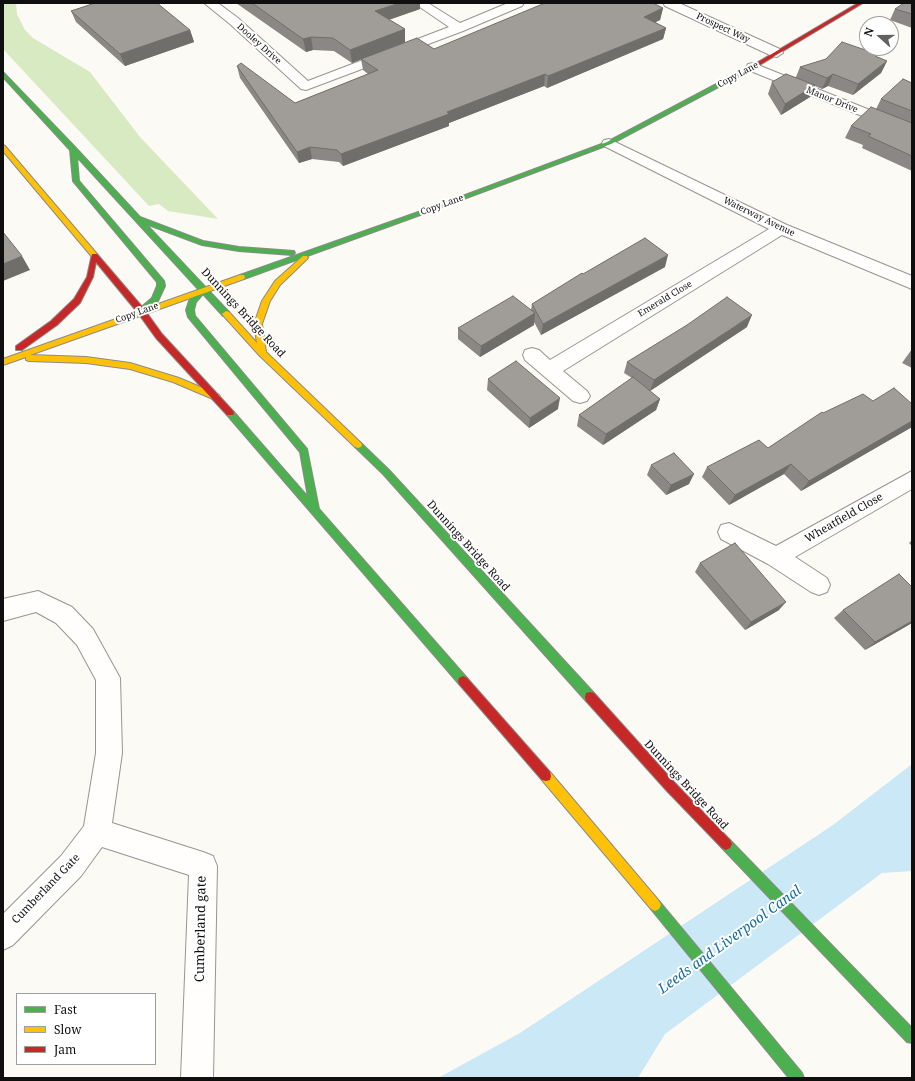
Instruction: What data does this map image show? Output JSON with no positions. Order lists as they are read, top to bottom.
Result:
{
  "streets": {
    "main road": ["Copy Lane", "Dunnings Bridge Road"],
    "street": [
      "Prospect Way",
      "Dooley Drive",
      "Manor Drive",
      "Waterway Avenue",
      "Emerald Close",
      "Wheatfield Close",
      "Cumberland Gate",
      "Cumberland gate"
    ]
  },
  "crossings": [
    ["Prospect Way", "Copy Lane"],
    ["Copy Lane", "Manor Drive"],
    ["Copy Lane", "Waterway Avenue"],
    ["Copy Lane", "Dunnings Bridge Road"],
    ["Waterway Avenue", "Emerald Close"],
    ["Cumberland Gate", "Cumberland gate"]
  ],
  "water": ["Leeds and Liverpool Canal"],
  "legend": ["Fast", "Slow", "Jam"],
  "north": "left"
}
